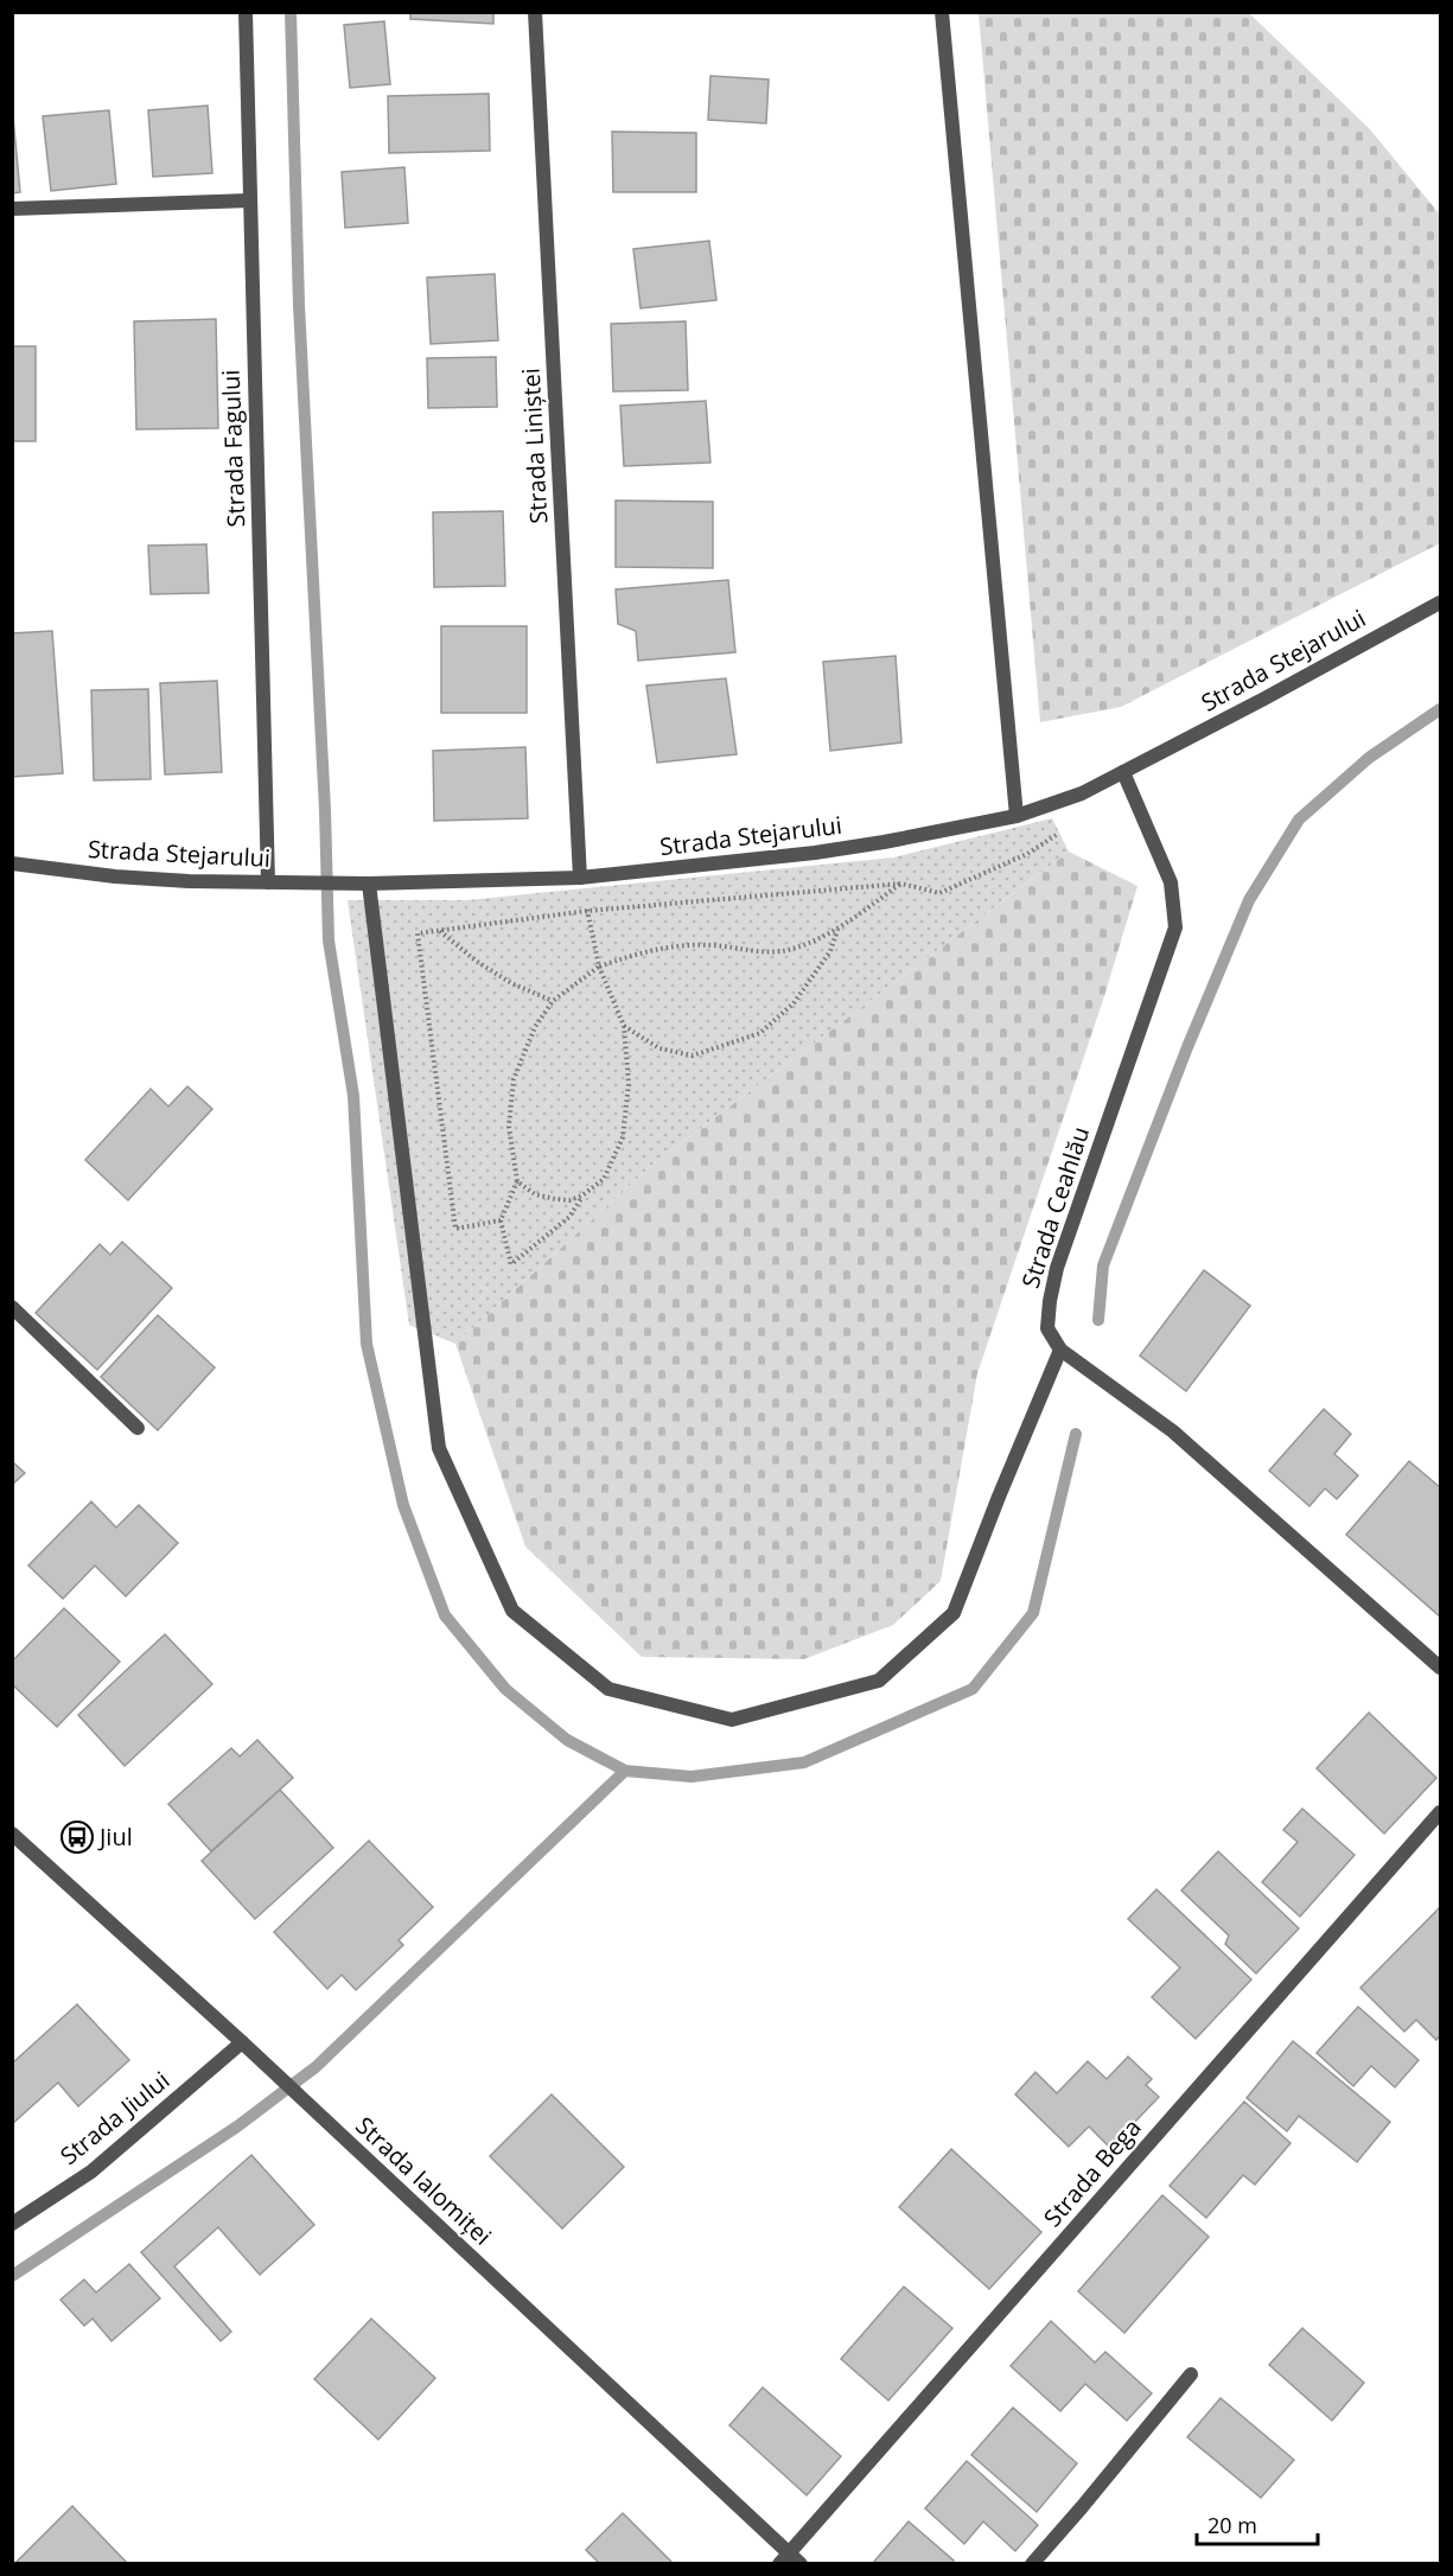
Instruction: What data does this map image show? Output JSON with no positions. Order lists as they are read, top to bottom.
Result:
{
  "streets": {
    "street": [
      "Strada Liniștei",
      "Strada Fagului",
      "Strada Stejarului",
      "Strada Ceahlău",
      "Strada Jiului",
      "Strada Bega",
      "Strada Ialomiței"
    ]
  },
  "crossings": [
    ["Strada Liniștei", "Strada Stejarului"],
    ["Strada Fagului", "Strada Stejarului"],
    ["Strada Stejarului", "Strada Ceahlău"],
    ["Strada Jiului", "Strada Ialomiței"],
    ["Strada Bega", "Strada Ialomiței"]
  ],
  "places": {
    "bus stop": ["Jiul"]
  },
  "scale_bar": "20 m"
}
